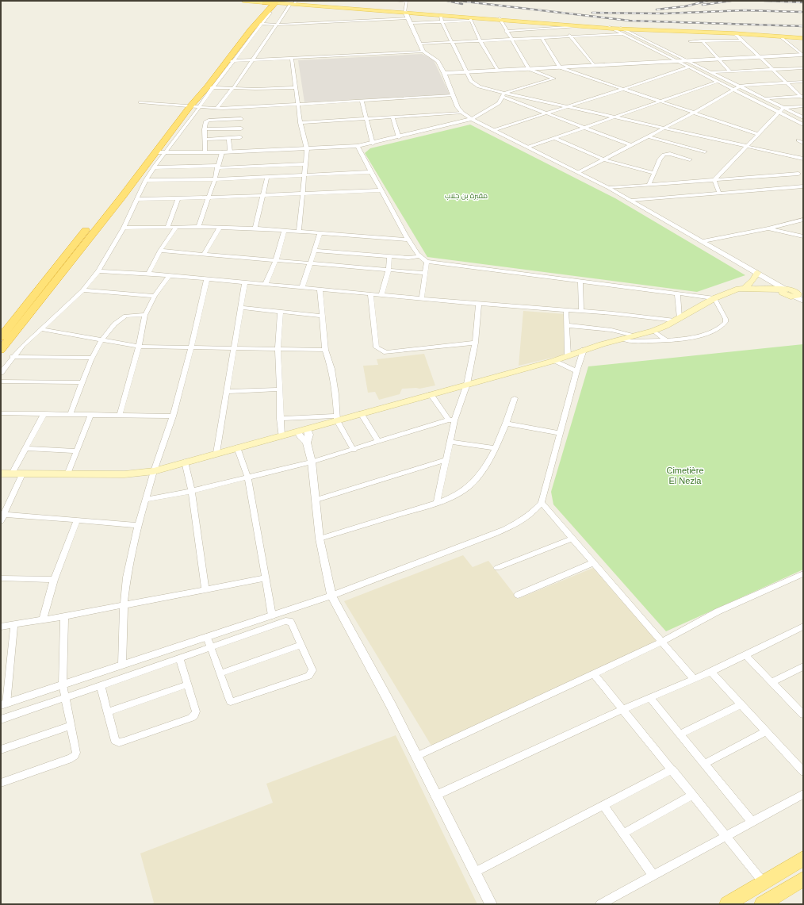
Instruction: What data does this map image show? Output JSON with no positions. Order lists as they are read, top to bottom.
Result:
{
  "parks": ["مقبرة بن جلاب", "Cimetière El Nezla"]
}
